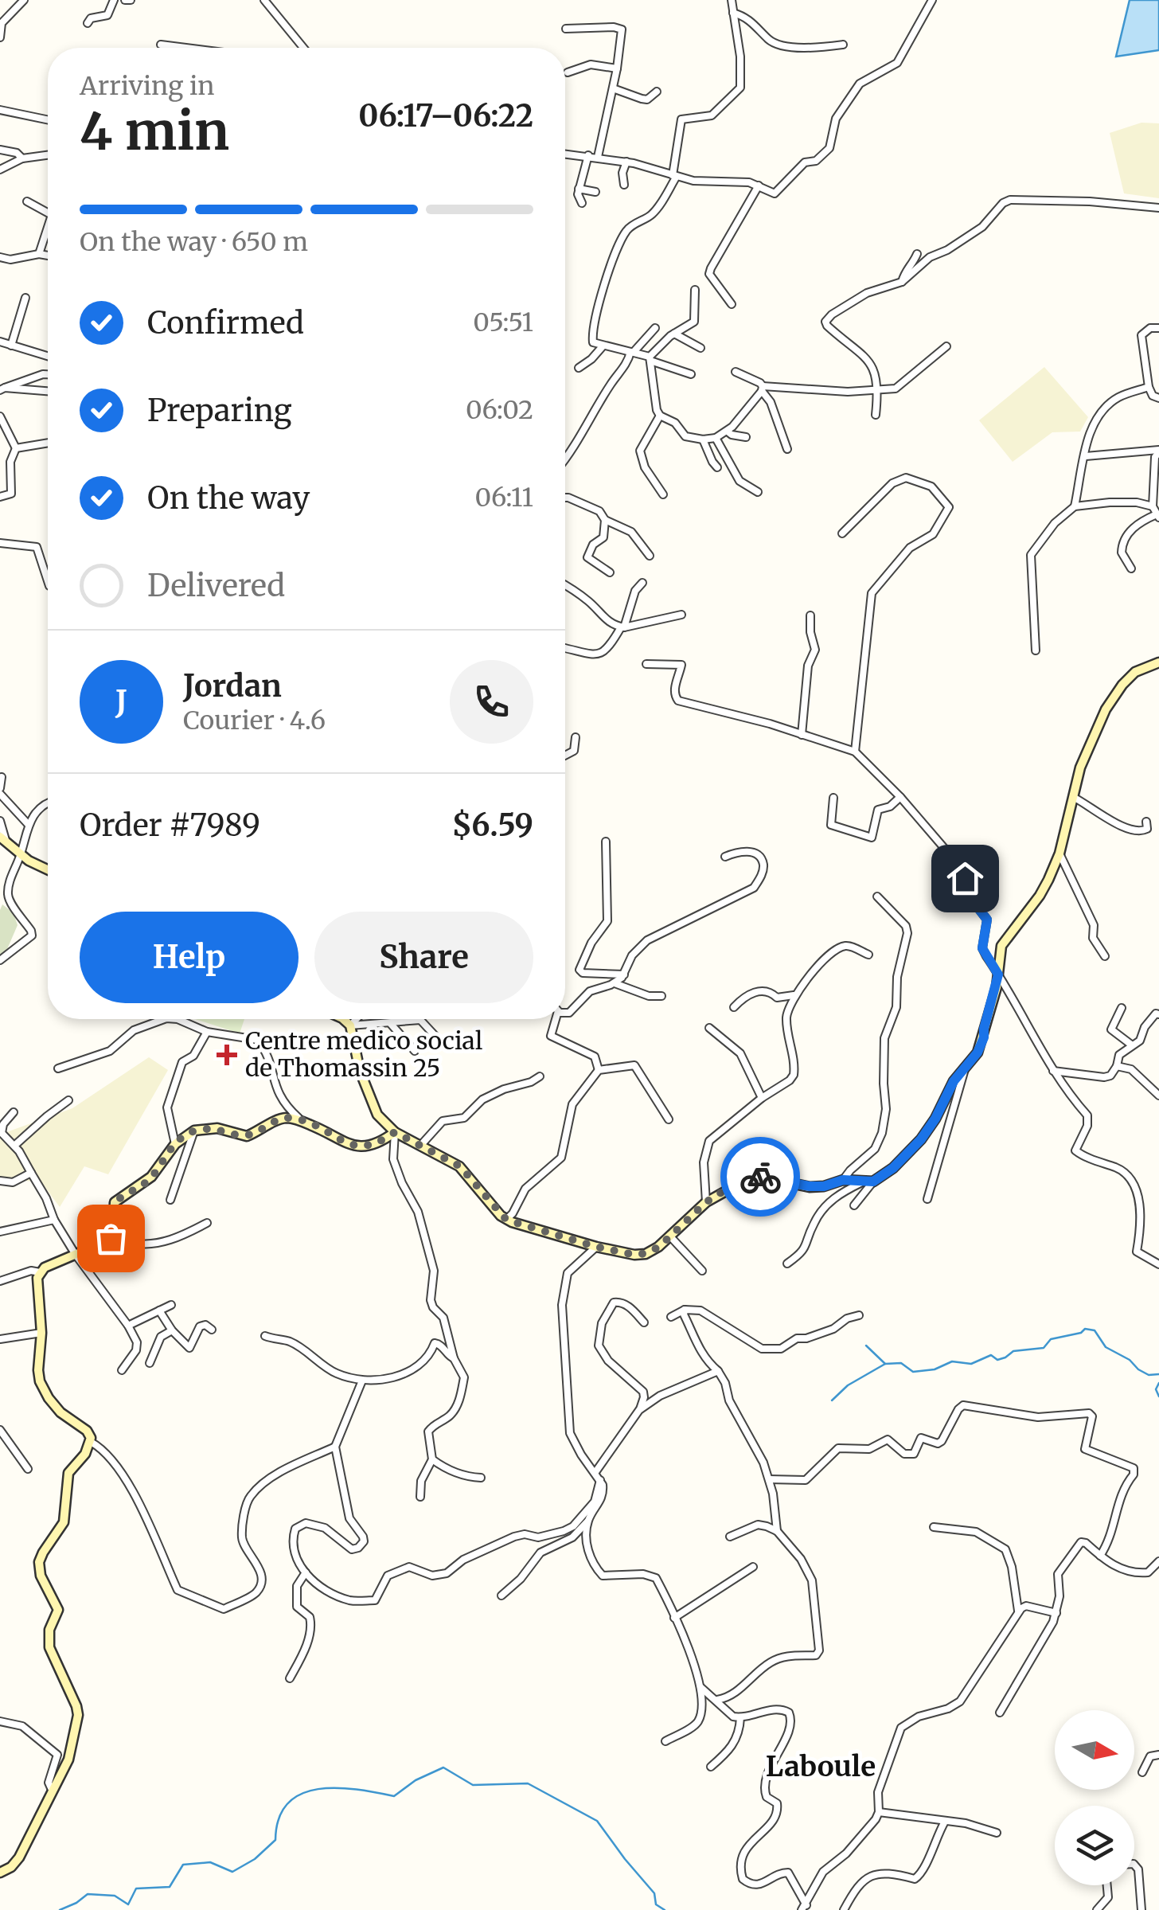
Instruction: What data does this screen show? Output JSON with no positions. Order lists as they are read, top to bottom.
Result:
{
  "districts": ["Laboule"],
  "places": {
    "health": ["Centre medico social de Thomassin 25"]
  },
  "north": "right",
  "page": {
    "heading": ["4 min", "Arriving in", "06:17–06:22"],
    "panel": [
      "Jordan",
      "Courier · 4.6",
      "Order #7989",
      "$6.59"
    ],
    "bar": "On the way · 650 m",
    "list": [
      ["Confirmed", "05:51"],
      ["Preparing", "06:02"],
      ["On the way", "06:11"],
      "Delivered"
    ],
    "round": "J",
    "buttons": ["Help", "Share"]
  }
}
